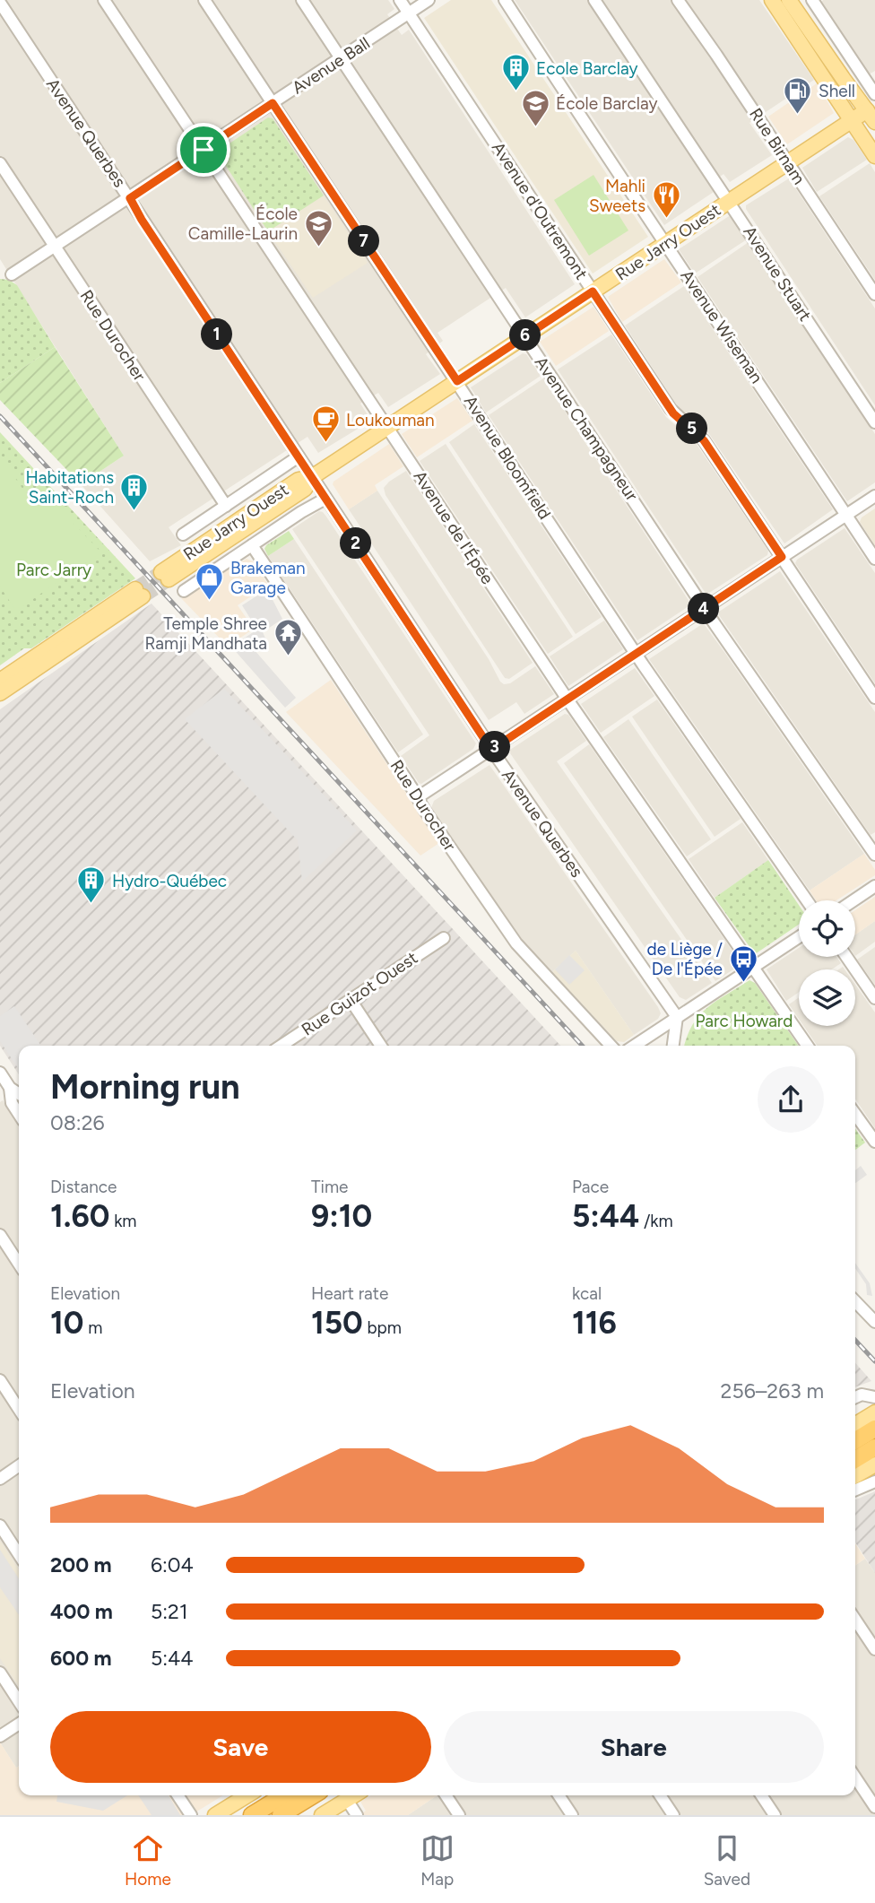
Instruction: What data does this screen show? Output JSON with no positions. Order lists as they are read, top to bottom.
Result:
{
  "streets": {
    "main road": ["Rue Jarry Ouest"],
    "street": [
      "Avenue Ball",
      "Avenue Querbes",
      "Rue Birnam",
      "Avenue d'Outremont",
      "Avenue Stuart",
      "Avenue Wiseman",
      "Rue Durocher",
      "Avenue Champagneur",
      "Avenue Bloomfield",
      "Avenue de l'Épée",
      "Rue Guizot Ouest"
    ]
  },
  "crossings": [
    ["Avenue Ball", "Avenue Querbes"],
    ["Avenue Ball", "Avenue d'Outremont"],
    ["Avenue Ball", "Rue Durocher"],
    ["Avenue Ball", "Avenue Champagneur"],
    ["Avenue Ball", "Avenue Bloomfield"],
    ["Avenue Ball", "Avenue de l'Épée"],
    ["Avenue Querbes", "Rue Jarry Ouest"],
    ["Rue Birnam", "Rue Jarry Ouest"],
    ["Avenue d'Outremont", "Rue Jarry Ouest"],
    ["Rue Jarry Ouest", "Avenue Stuart"],
    ["Rue Jarry Ouest", "Avenue Wiseman"],
    ["Rue Jarry Ouest", "Rue Durocher"],
    ["Rue Jarry Ouest", "Avenue Champagneur"],
    ["Rue Jarry Ouest", "Avenue Bloomfield"],
    ["Rue Jarry Ouest", "Avenue de l'Épée"]
  ],
  "parks": ["Parc Jarry", "Parc Howard"],
  "places": {
    "building": ["Ecole Barclay", "Habitations Saint-Roch", "Hydro-Québec"],
    "fuel station": ["Shell"],
    "school or university": ["École Barclay", "École Camille-Laurin"],
    "restaurant": ["Mahli Sweets"],
    "cafe": ["Loukouman"],
    "shop": ["Brakeman Garage"],
    "temple": ["Temple Shree Ramji Mandhata"],
    "bus stop": ["de Liège / De l'Épée"]
  },
  "page": {
    "pins": [
      "7",
      "1",
      "6",
      "5",
      "2",
      "4",
      "3"
    ],
    "heading": ["Morning run", "08:26"],
    "stats": [
      ["Distance", "1.60 km"],
      ["Time", "9:10"],
      ["Pace", "5:44 /km"],
      ["Elevation", "10 m"],
      ["Heart rate", "150 bpm"],
      ["kcal", "116"]
    ],
    "chart": ["Elevation", "256–263 m"],
    "list": [
      {
        "name": "200 m",
        "note": "6:04"
      },
      {
        "name": "400 m",
        "note": "5:21"
      },
      {
        "name": "600 m",
        "note": "5:44"
      }
    ],
    "buttons": ["Save", "Share"],
    "tabs": ["Home", "Map", "Saved"]
  }
}
